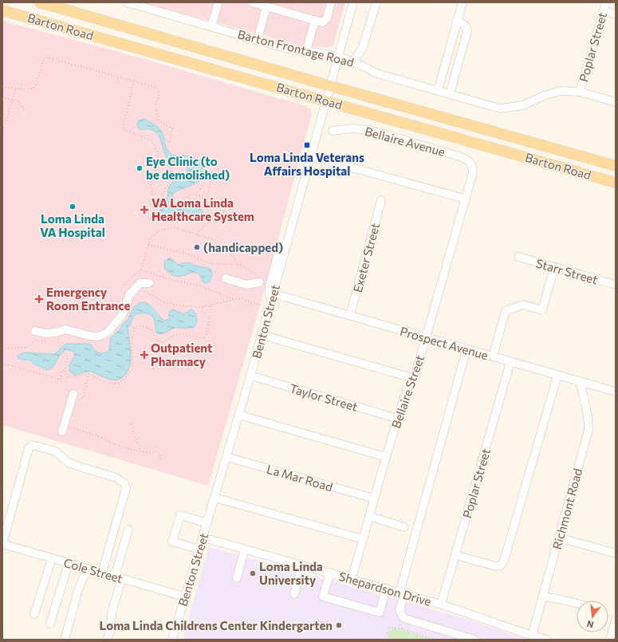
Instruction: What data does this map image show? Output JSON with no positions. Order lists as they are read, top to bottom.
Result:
{
  "streets": {
    "main road": ["Barton Road"],
    "street": [
      "Poplar Street",
      "Barton Frontage Road",
      "Bellaire Avenue",
      "Exeter Street",
      "Starr Street",
      "Benton Street",
      "Prospect Avenue",
      "Bellaire Street",
      "Taylor Street",
      "La Mar Road",
      "Richmont Road",
      "Cole Street",
      "Shepardson Drive"
    ]
  },
  "crossings": [
    ["Barton Road", "Benton Street"],
    ["Poplar Street", "Barton Frontage Road"],
    ["Poplar Street", "Prospect Avenue"],
    ["Poplar Street", "Shepardson Drive"],
    ["Barton Frontage Road", "Benton Street"],
    ["Bellaire Avenue", "Bellaire Street"],
    ["Exeter Street", "Prospect Avenue"],
    ["Benton Street", "Prospect Avenue"],
    ["Benton Street", "Taylor Street"],
    ["Benton Street", "La Mar Road"],
    ["Benton Street", "Cole Street"],
    ["Benton Street", "Shepardson Drive"],
    ["Prospect Avenue", "Bellaire Street"],
    ["Prospect Avenue", "Richmont Road"],
    ["Bellaire Street", "Taylor Street"],
    ["Bellaire Street", "La Mar Road"],
    ["Bellaire Street", "Shepardson Drive"],
    ["Richmont Road", "Shepardson Drive"]
  ],
  "places": {
    "transit": ["Loma Linda Veterans Affairs Hospital"],
    "other": [
      "Eye Clinic (to be demolished)",
      "Loma Linda VA Hospital",
      "(handicapped)",
      "Loma Linda University",
      "Loma Linda Childrens Center Kindergarten"
    ],
    "health": ["VA Loma Linda Healthcare System", "Emergency Room Entrance", "Outpatient Pharmacy"]
  },
  "north": "bottom"
}
